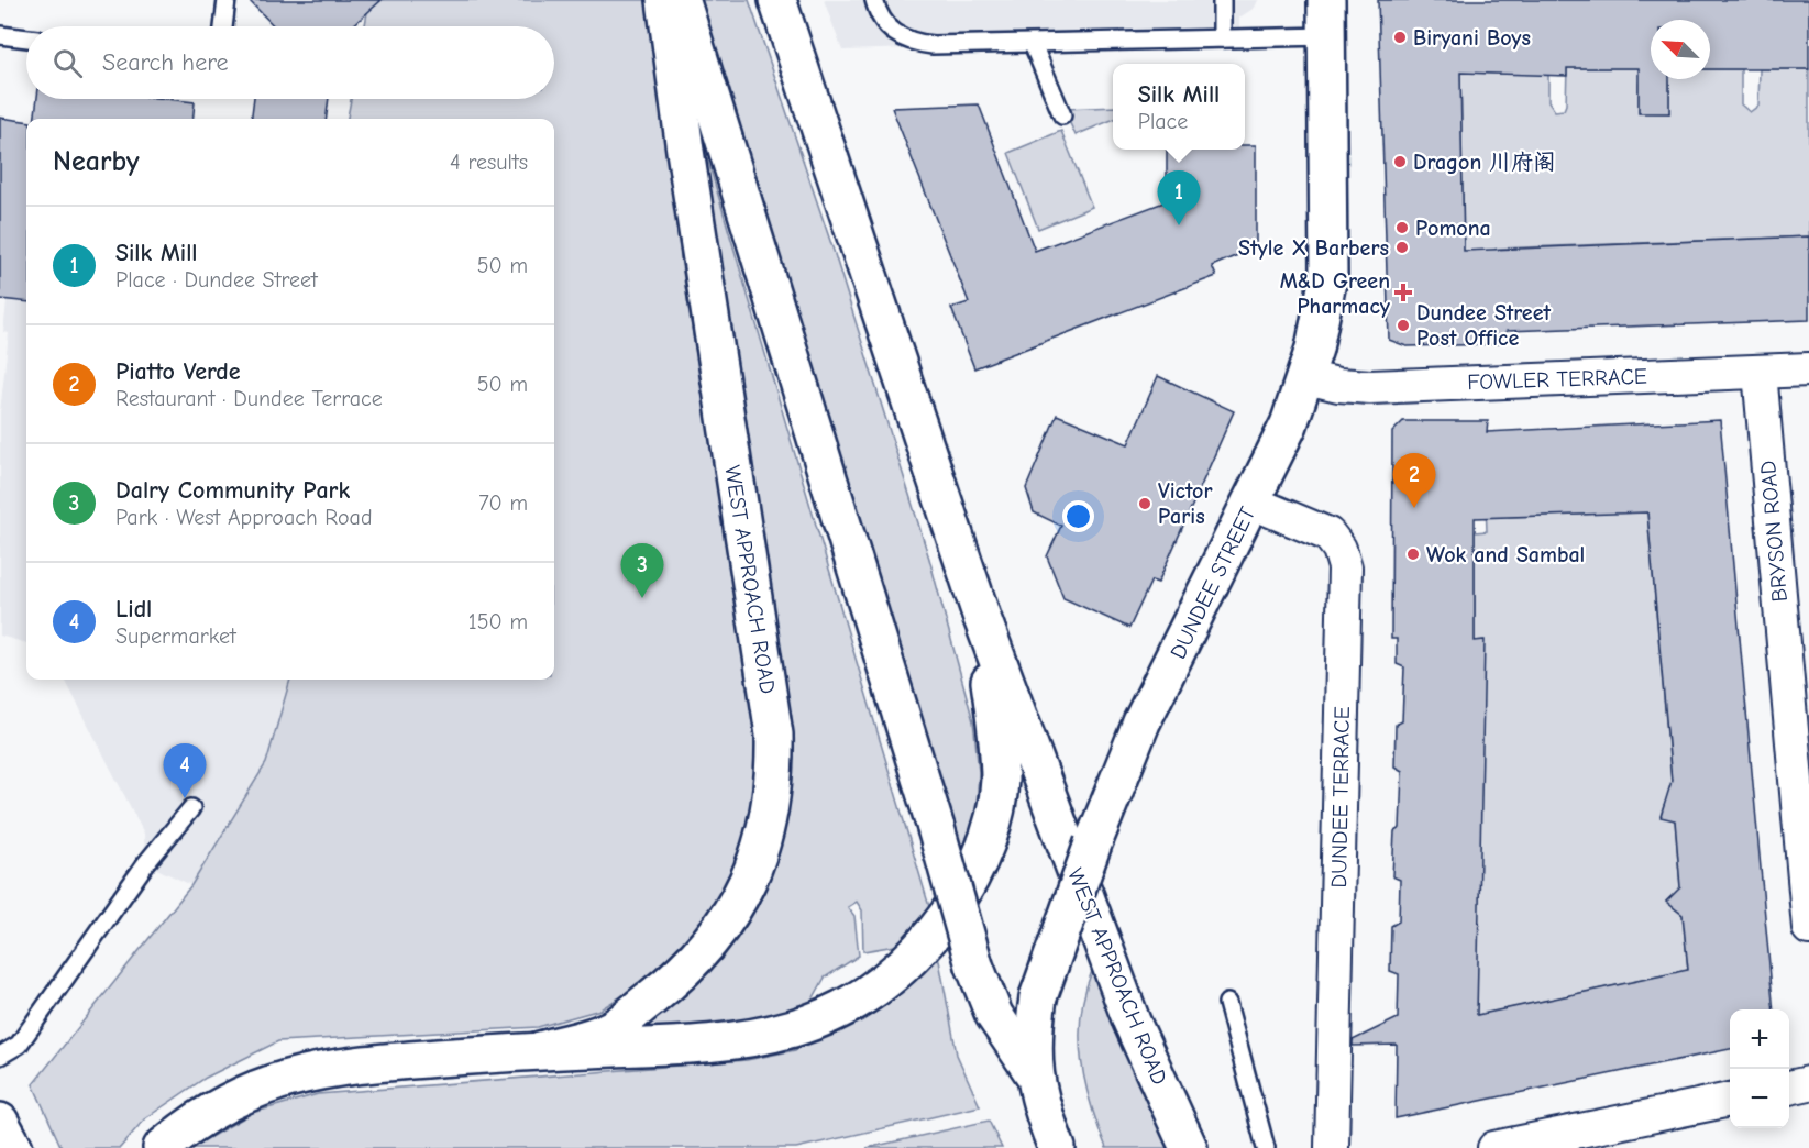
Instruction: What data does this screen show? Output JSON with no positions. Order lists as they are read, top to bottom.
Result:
{
  "streets": {
    "street": [
      "FOWLER TERRACE",
      "BRYSON ROAD",
      "WEST APPROACH ROAD",
      "DUNDEE STREET",
      "DUNDEE TERRACE"
    ]
  },
  "crossings": [
    ["FOWLER TERRACE", "BRYSON ROAD"],
    ["FOWLER TERRACE", "DUNDEE STREET"],
    ["DUNDEE STREET", "DUNDEE TERRACE"]
  ],
  "places": {
    "other": [
      "Biryani Boys",
      "Dragon 川府阁",
      "Pomona",
      "Style X Barbers",
      "Dundee Street Post Office",
      "Victor Paris",
      "Wok and Sambal"
    ],
    "health": ["M&D Green Pharmacy"]
  },
  "north": "top left",
  "page": {
    "search": "Search here",
    "popup": ["Silk Mill", "Place"],
    "heading": ["Nearby", "4 results"],
    "pins": [
      "1",
      "2",
      "3",
      "4"
    ],
    "list": [
      {
        "mark": "1",
        "name": "Silk Mill",
        "note": "Place · Dundee Street",
        "value": "50 m"
      },
      {
        "mark": "2",
        "name": "Piatto Verde",
        "note": "Restaurant · Dundee Terrace",
        "value": "50 m"
      },
      {
        "mark": "3",
        "name": "Dalry Community Park",
        "note": "Park · West Approach Road",
        "value": "70 m"
      },
      {
        "mark": "4",
        "name": "Lidl",
        "note": "Supermarket",
        "value": "150 m"
      }
    ],
    "map_buttons": ["+", "−"]
  }
}
